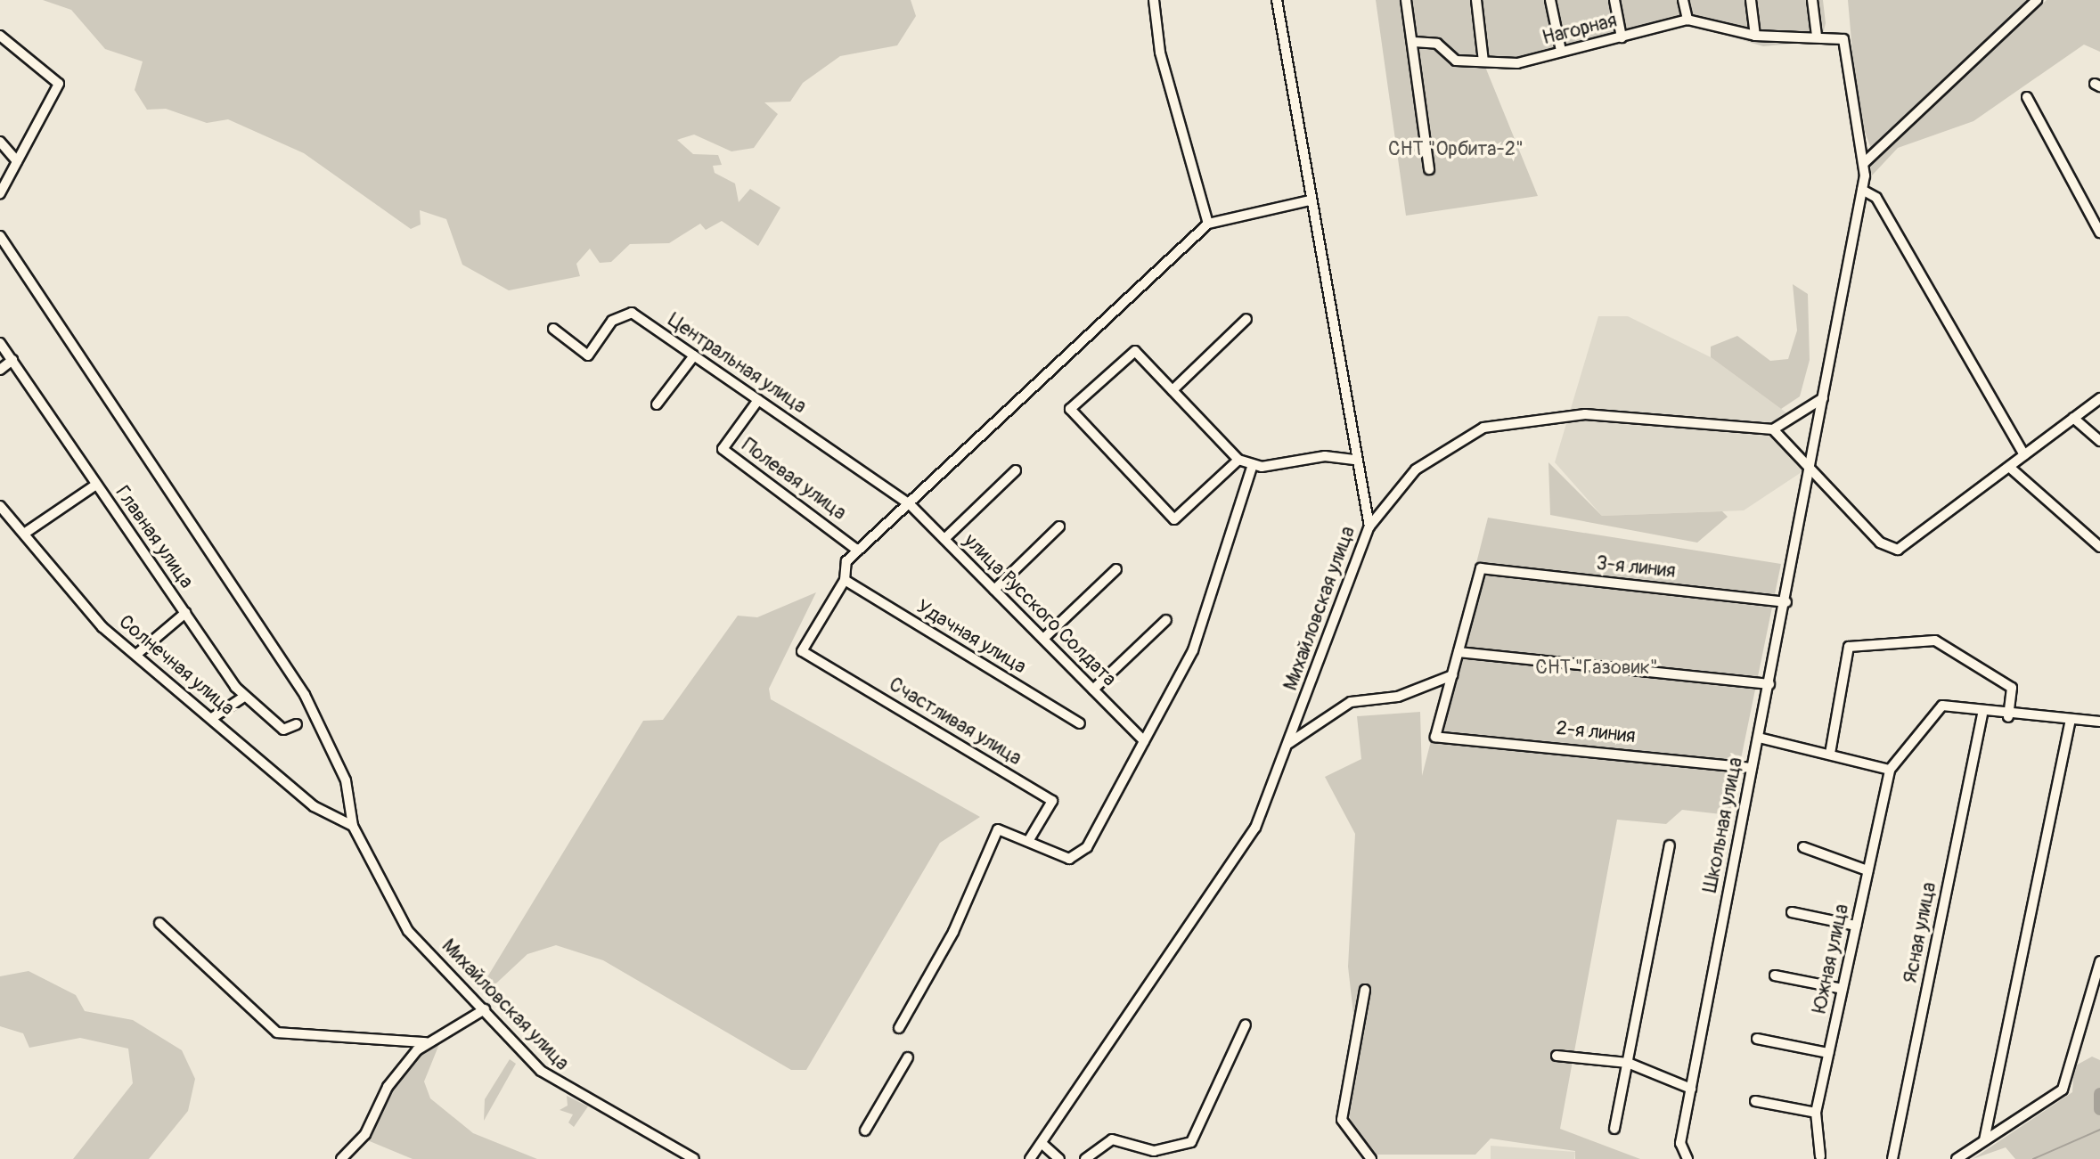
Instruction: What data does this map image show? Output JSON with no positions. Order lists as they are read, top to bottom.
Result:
{
  "streets": {
    "street": [
      "Нагорная",
      "Центральная улица",
      "Полевая улица",
      "Главная улица",
      "3-я линия",
      "Михайловская улица",
      "улица Русского Солдата",
      "Удачная улица",
      "Солнечная улица",
      "Счастливая улица",
      "2-я линия",
      "Школьная улица",
      "Ясная улица",
      "Южная улица"
    ]
  },
  "crossings": [
    ["Нагорная", "Школьная улица"],
    ["Центральная улица", "Полевая улица"],
    ["Центральная улица", "улица Русского Солдата"],
    ["3-я линия", "Школьная улица"],
    ["Михайловская улица", "Солнечная улица"],
    ["Удачная улица", "Счастливая улица"],
    ["2-я линия", "Школьная улица"]
  ],
  "parks": ["СНТ \"Орбита-2\"", "СНТ \"Газовик\""]
}
